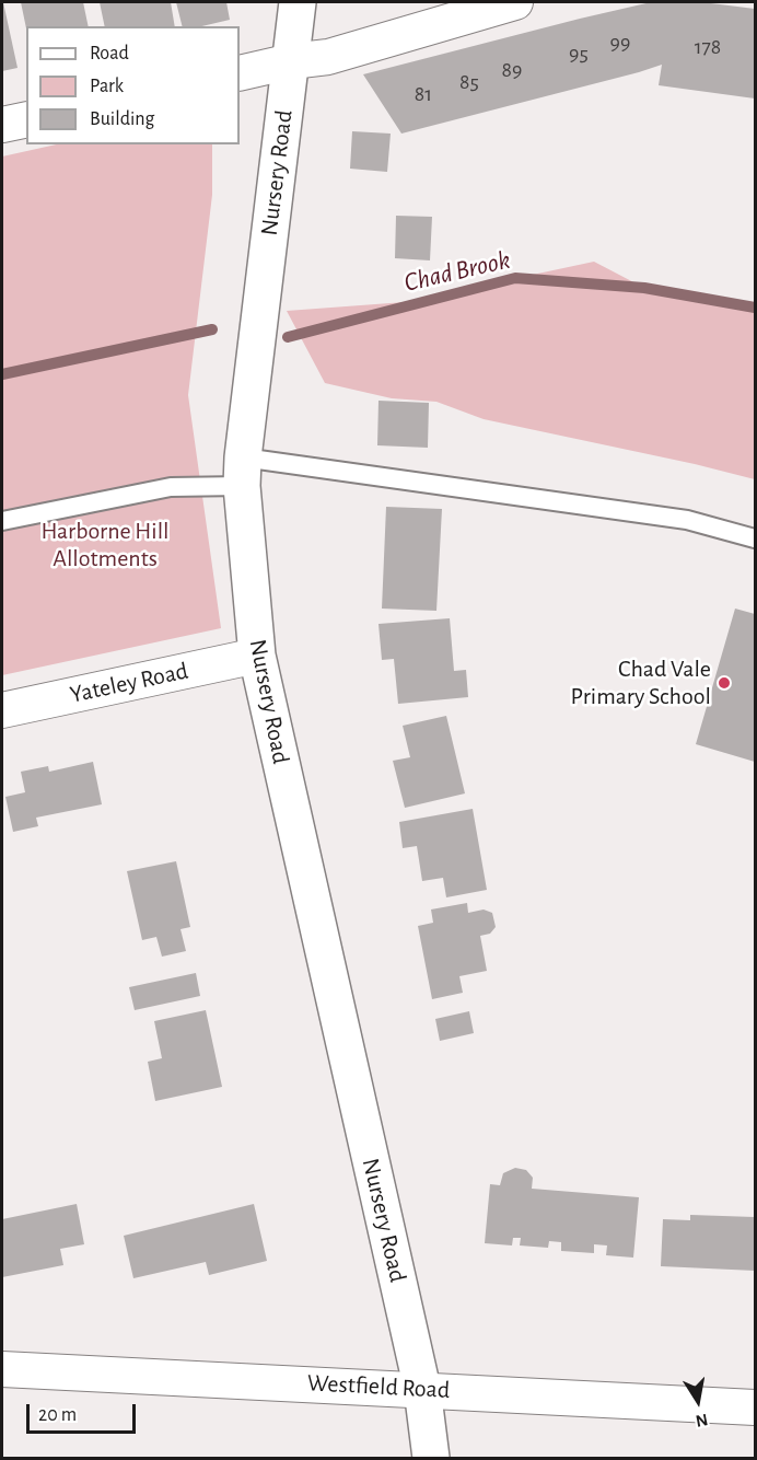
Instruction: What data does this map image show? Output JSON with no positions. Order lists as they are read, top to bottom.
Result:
{
  "streets": {
    "main road": ["Nursery Road"],
    "street": ["Yateley Road", "Westfield Road"]
  },
  "crossings": [
    ["Nursery Road", "Yateley Road"],
    ["Nursery Road", "Westfield Road"]
  ],
  "water": ["Chad Brook"],
  "parks": ["Harborne Hill Allotments"],
  "places": ["Chad Vale Primary School"],
  "house_numbers": [
    "99",
    "178",
    "95",
    "89",
    "85",
    "81"
  ],
  "legend": ["Road", "Park", "Building"],
  "scale_bar": "20 m",
  "north": "bottom"
}
